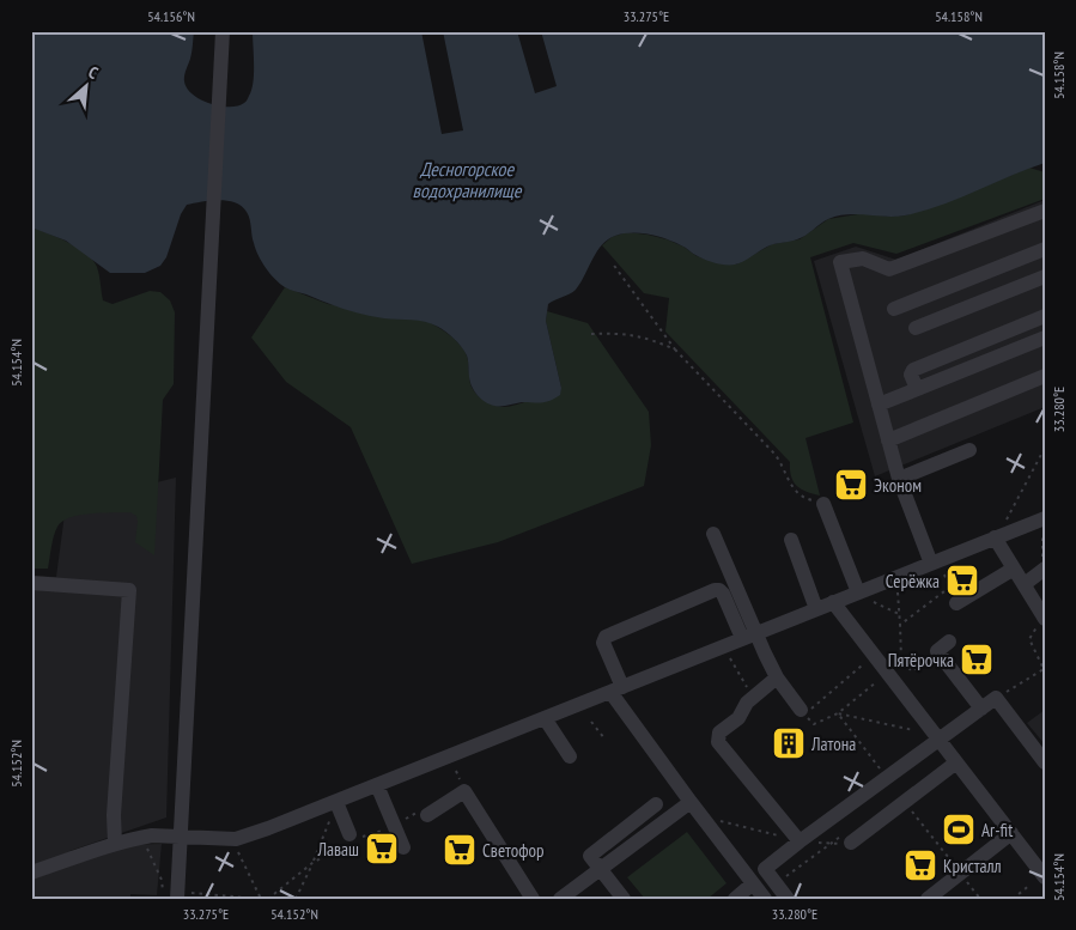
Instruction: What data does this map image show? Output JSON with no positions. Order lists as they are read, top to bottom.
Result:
{
  "water": ["Десногорское водохранилище"],
  "places": {
    "supermarket": [
      "Эконом",
      "Серёжка",
      "Пятёрочка",
      "Лаваш",
      "Светофор",
      "Кристалл"
    ],
    "building": ["Латона"],
    "sports": ["Ar-fit"]
  },
  "north": "top right",
  "coordinates": [
    "54.156°N",
    "33.275°E",
    "54.158°N",
    "54.154°N",
    "33.280°E",
    "54.152°N"
  ]
}
